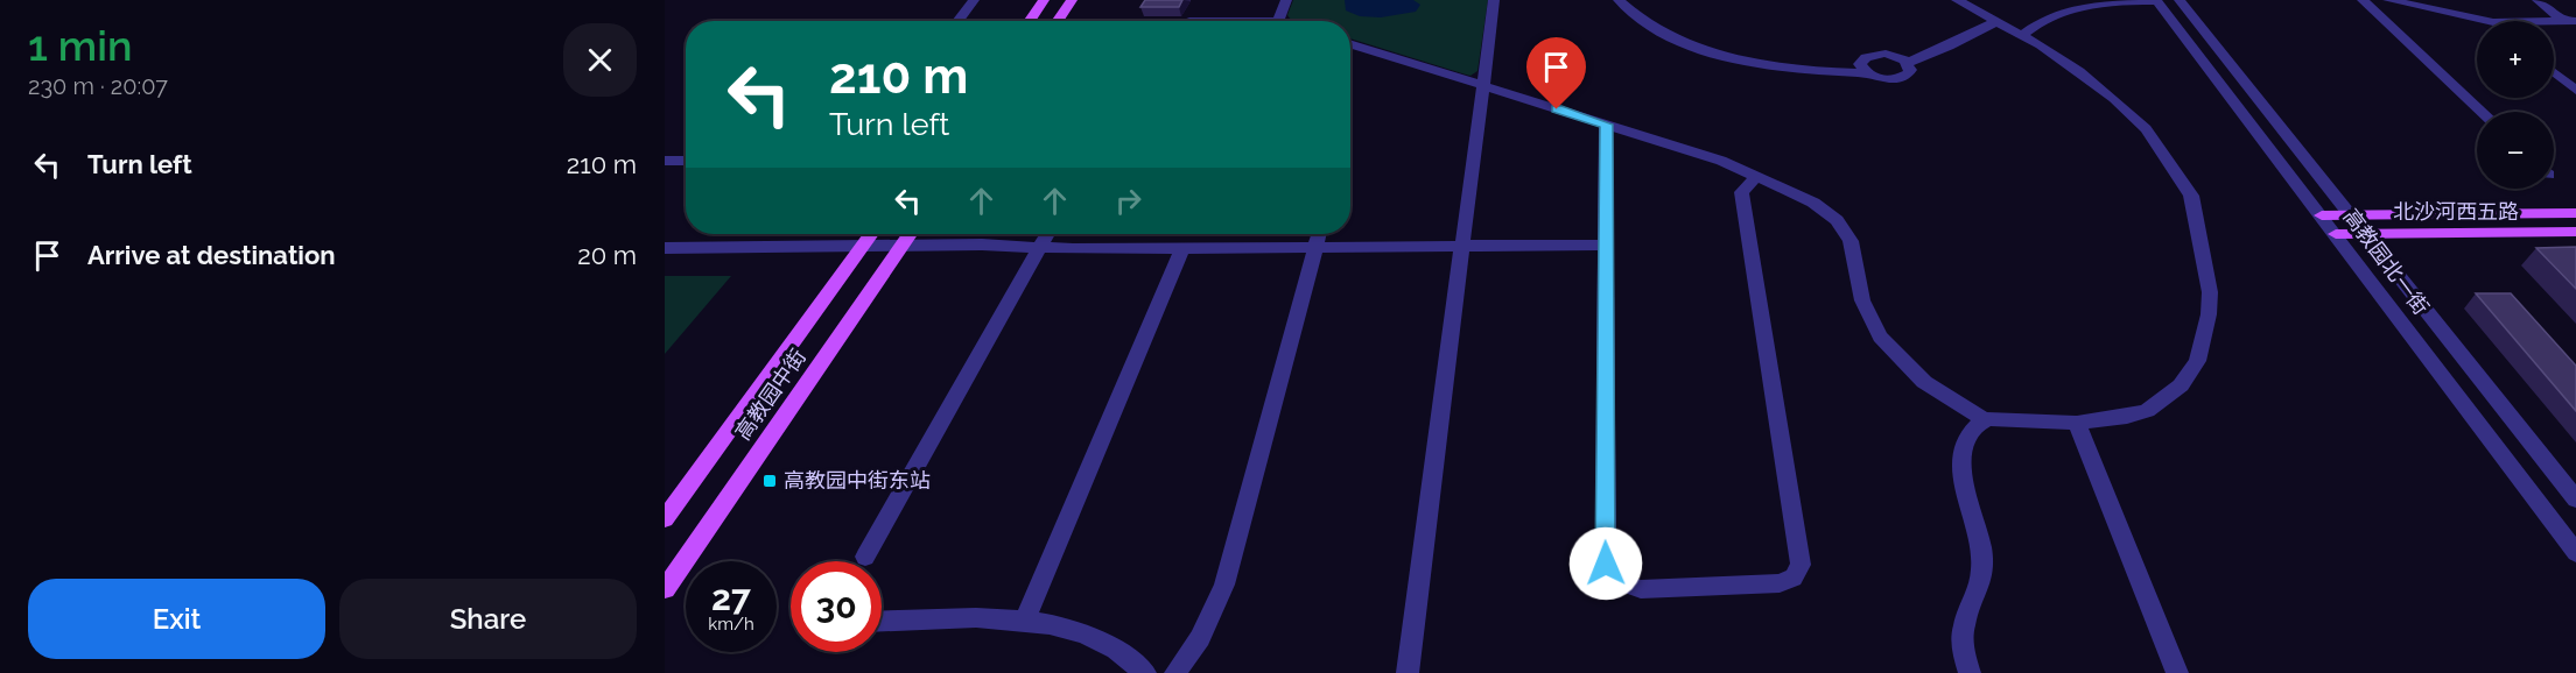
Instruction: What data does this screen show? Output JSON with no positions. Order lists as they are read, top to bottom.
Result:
{
  "streets": {
    "main road": ["北沙河西五路", "高教园中街"],
    "street": ["高教园北一街"]
  },
  "crossings": [
    ["北沙河西五路", "高教园北一街"]
  ],
  "places": {
    "transit": ["高教园中街东站"]
  },
  "page": {
    "heading": ["1 min", "230 m · 20:07"],
    "map_buttons": ["+", "−"],
    "turn": ["210 m", "Turn left"],
    "list": [
      {
        "name": "Turn left",
        "value": "210 m"
      },
      {
        "name": "Arrive at destination",
        "value": "20 m"
      }
    ],
    "speed": "27 km/h",
    "limit": "30",
    "buttons": ["Exit", "Share"]
  }
}
